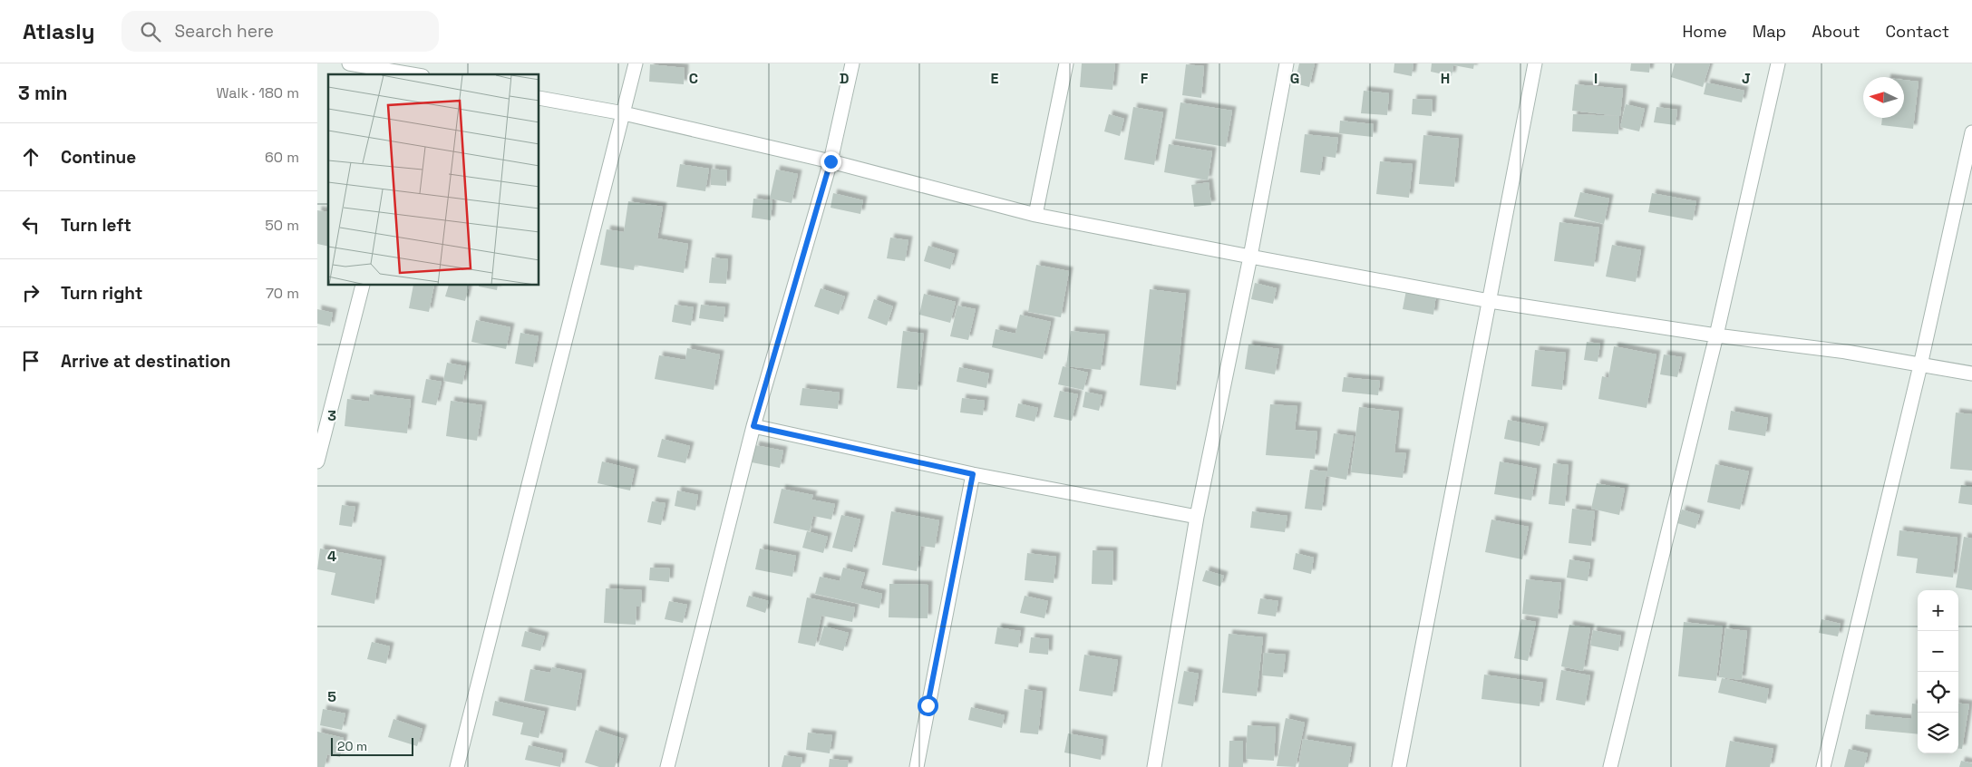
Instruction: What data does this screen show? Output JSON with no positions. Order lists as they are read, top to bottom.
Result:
{
  "scale_bar": "20 m",
  "north": "left",
  "page": {
    "header": "Atlasly",
    "search": "Search here",
    "nav": [
      "Home",
      "Map",
      "About",
      "Contact"
    ],
    "heading": ["3 min", "Walk · 180 m"],
    "list": [
      ["Continue", "60 m"],
      ["Turn left", "50 m"],
      ["Turn right", "70 m"],
      "Arrive at destination"
    ],
    "map_buttons": ["+", "−"],
    "scale": "20 m"
  },
  "grid": {
    "columns": [
      "C",
      "D",
      "E",
      "F",
      "G",
      "H",
      "I",
      "J"
    ],
    "rows": ["3", "4", "5"]
  }
}
